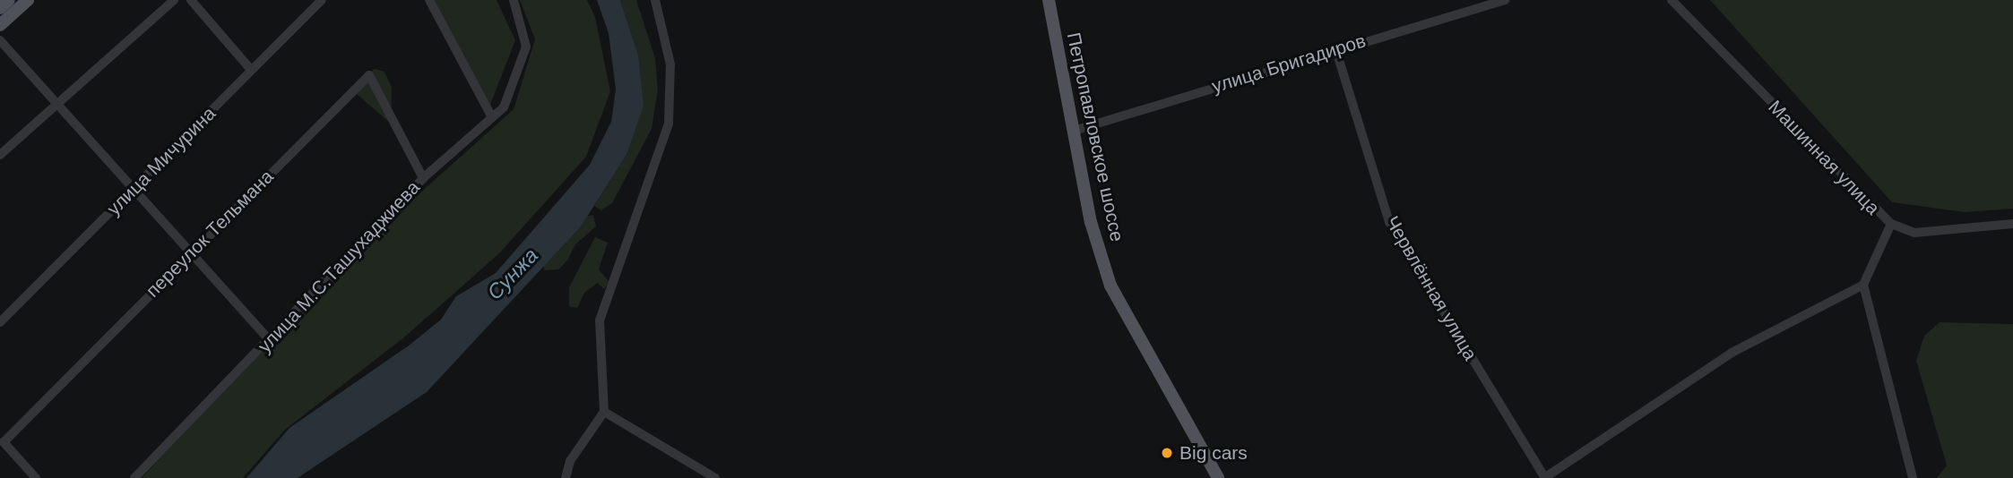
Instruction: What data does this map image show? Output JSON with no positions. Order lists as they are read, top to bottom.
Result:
{
  "streets": {
    "main road": ["Петропавловское шоссе"],
    "street": [
      "улица Бригадиров",
      "Машинная улица",
      "улица Мичурина",
      "переулок Тельмана",
      "улица М.С.Ташухаджиева",
      "Червлённая улица"
    ]
  },
  "crossings": [
    ["улица Бригадиров", "Петропавловское шоссе"],
    ["улица Бригадиров", "Червлённая улица"],
    ["переулок Тельмана", "улица М.С.Ташухаджиева"]
  ],
  "water": ["Сунжа"],
  "places": ["Big cars"]
}
